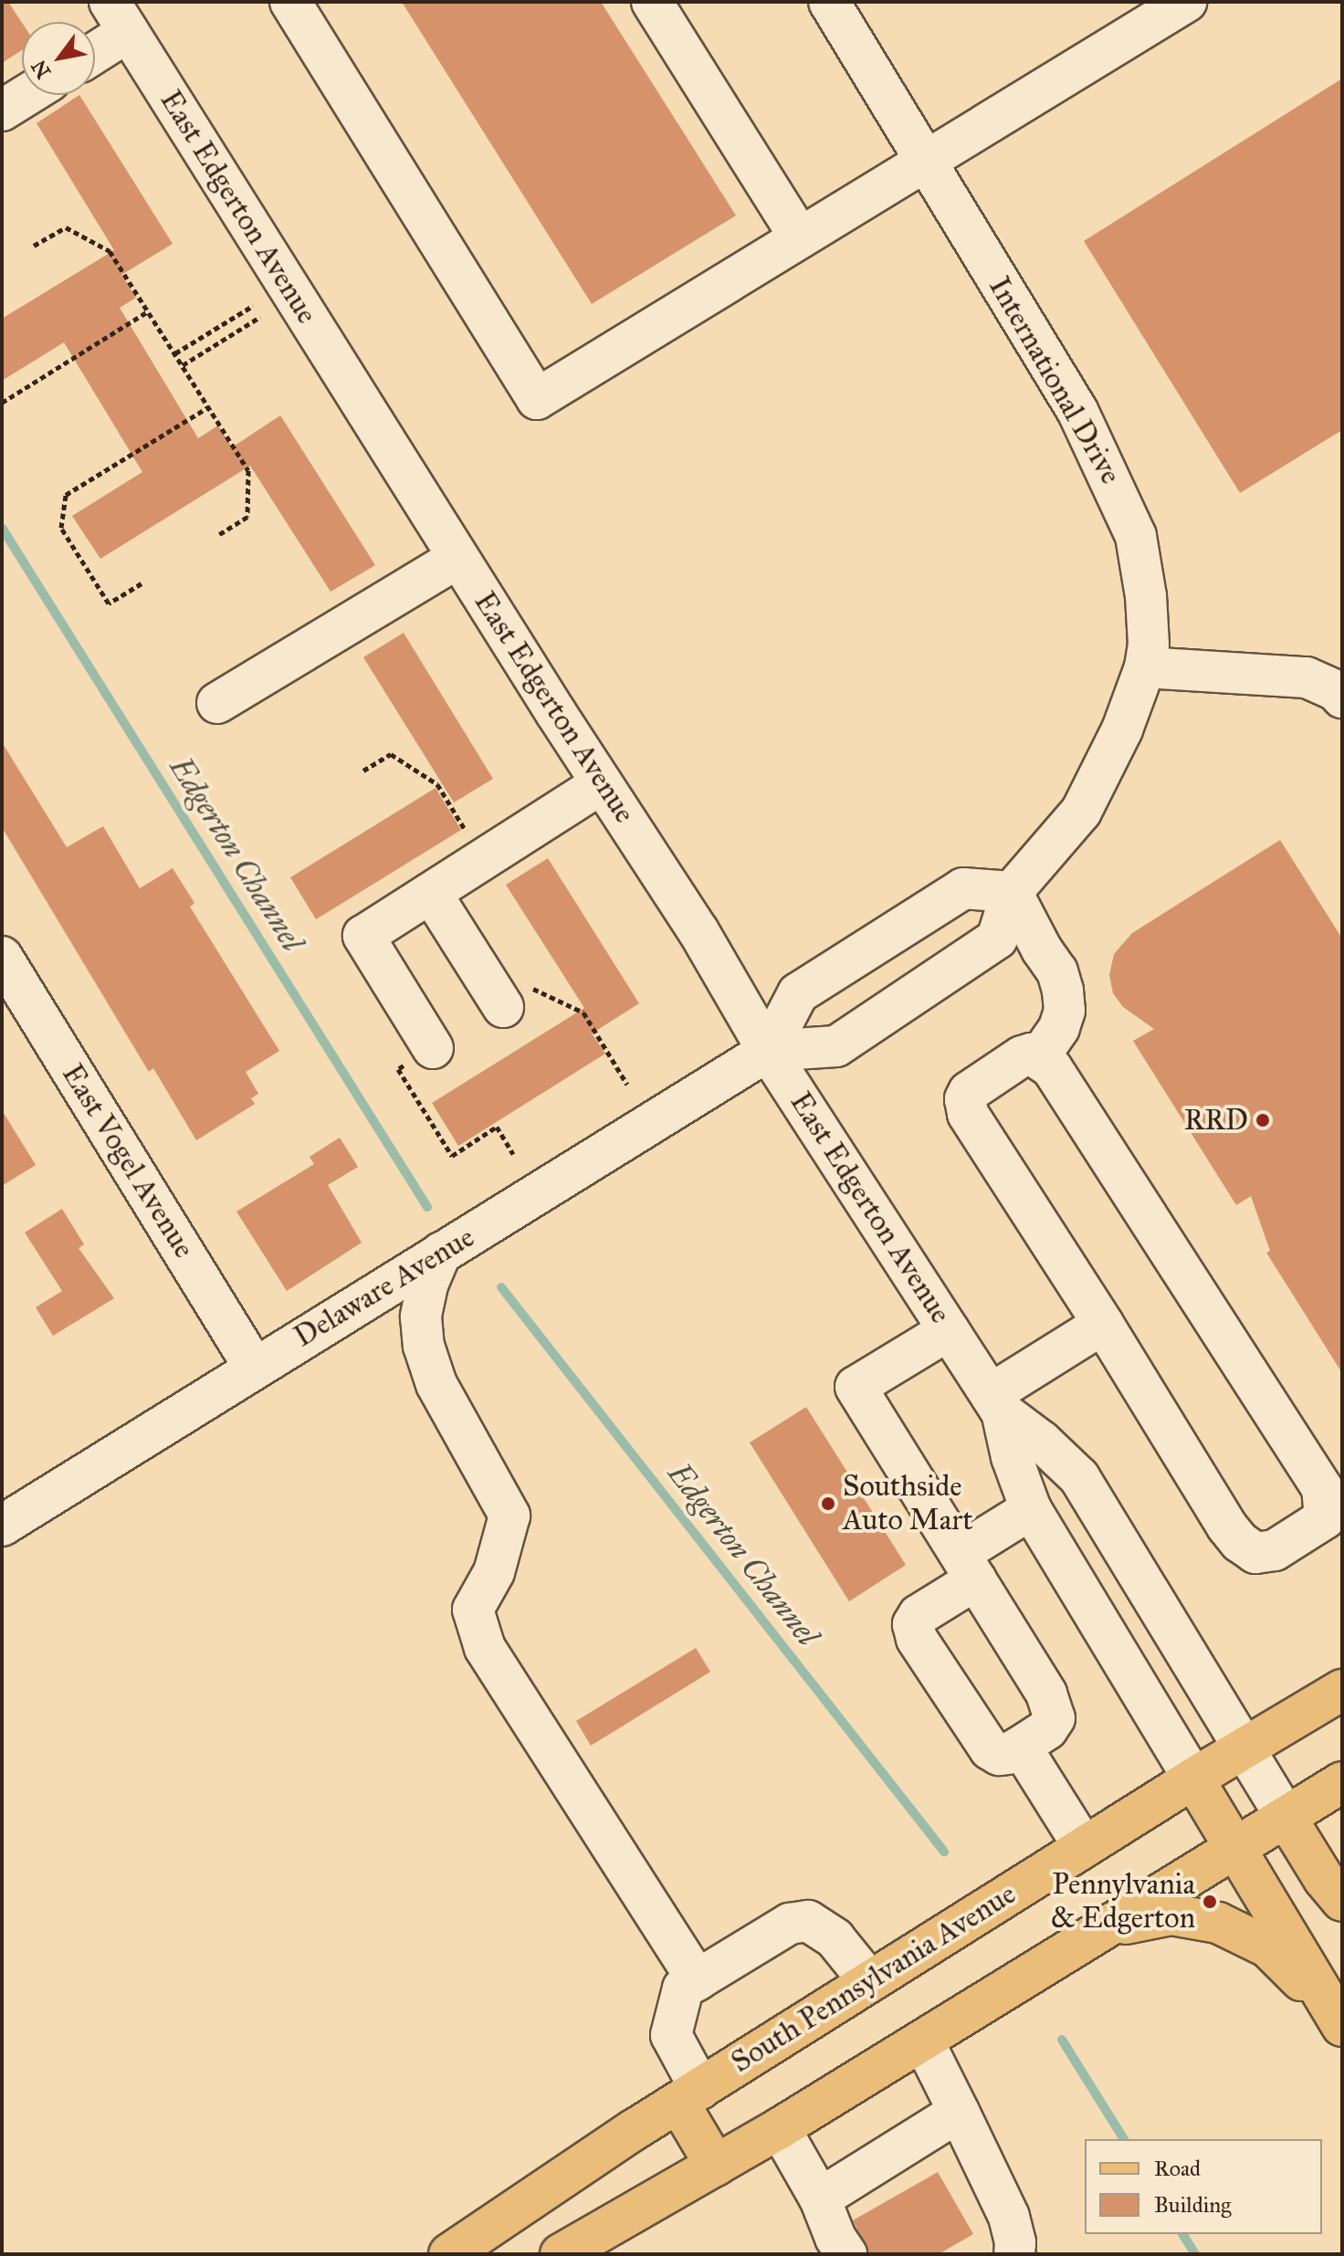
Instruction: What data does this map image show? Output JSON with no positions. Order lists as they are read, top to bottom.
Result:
{
  "streets": {
    "main road": ["South Pennsylvania Avenue"],
    "street": [
      "East Edgerton Avenue",
      "International Drive",
      "East Vogel Avenue",
      "Delaware Avenue"
    ]
  },
  "crossings": [
    ["East Edgerton Avenue", "International Drive"],
    ["East Edgerton Avenue", "Delaware Avenue"],
    ["East Edgerton Avenue", "South Pennsylvania Avenue"],
    ["International Drive", "Delaware Avenue"],
    ["East Vogel Avenue", "Delaware Avenue"]
  ],
  "water": ["Edgerton Channel"],
  "places": ["RRD", "Southside Auto Mart", "Pennylvania & Edgerton"],
  "legend": ["Road", "Building"],
  "north": "bottom left"
}
